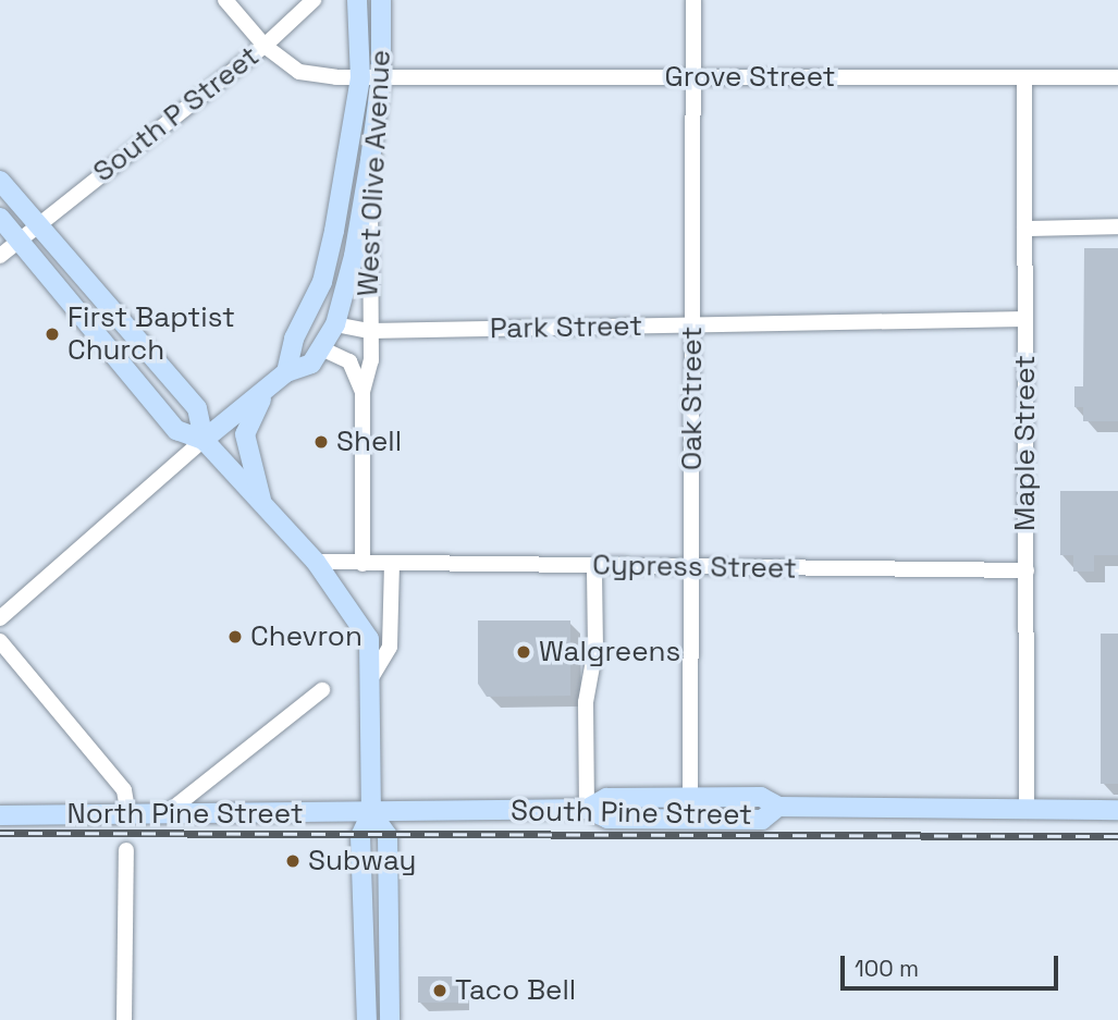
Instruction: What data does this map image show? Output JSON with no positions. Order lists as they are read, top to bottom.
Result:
{
  "streets": {
    "main road": ["West Olive Avenue", "South Pine Street", "North Pine Street"],
    "street": [
      "Grove Street",
      "South P Street",
      "Park Street",
      "Oak Street",
      "Maple Street",
      "Cypress Street"
    ]
  },
  "crossings": [
    ["Grove Street", "South P Street"],
    ["Grove Street", "West Olive Avenue"],
    ["Grove Street", "Oak Street"],
    ["Grove Street", "Maple Street"],
    ["West Olive Avenue", "Park Street"],
    ["West Olive Avenue", "Cypress Street"],
    ["Park Street", "Oak Street"],
    ["Park Street", "Maple Street"],
    ["Oak Street", "Cypress Street"],
    ["Maple Street", "Cypress Street"],
    ["Maple Street", "South Pine Street"],
    ["South Pine Street", "North Pine Street"]
  ],
  "places": [
    "First Baptist Church",
    "Shell",
    "Chevron",
    "Walgreens",
    "Subway",
    "Taco Bell"
  ],
  "scale_bar": "100 m"
}
